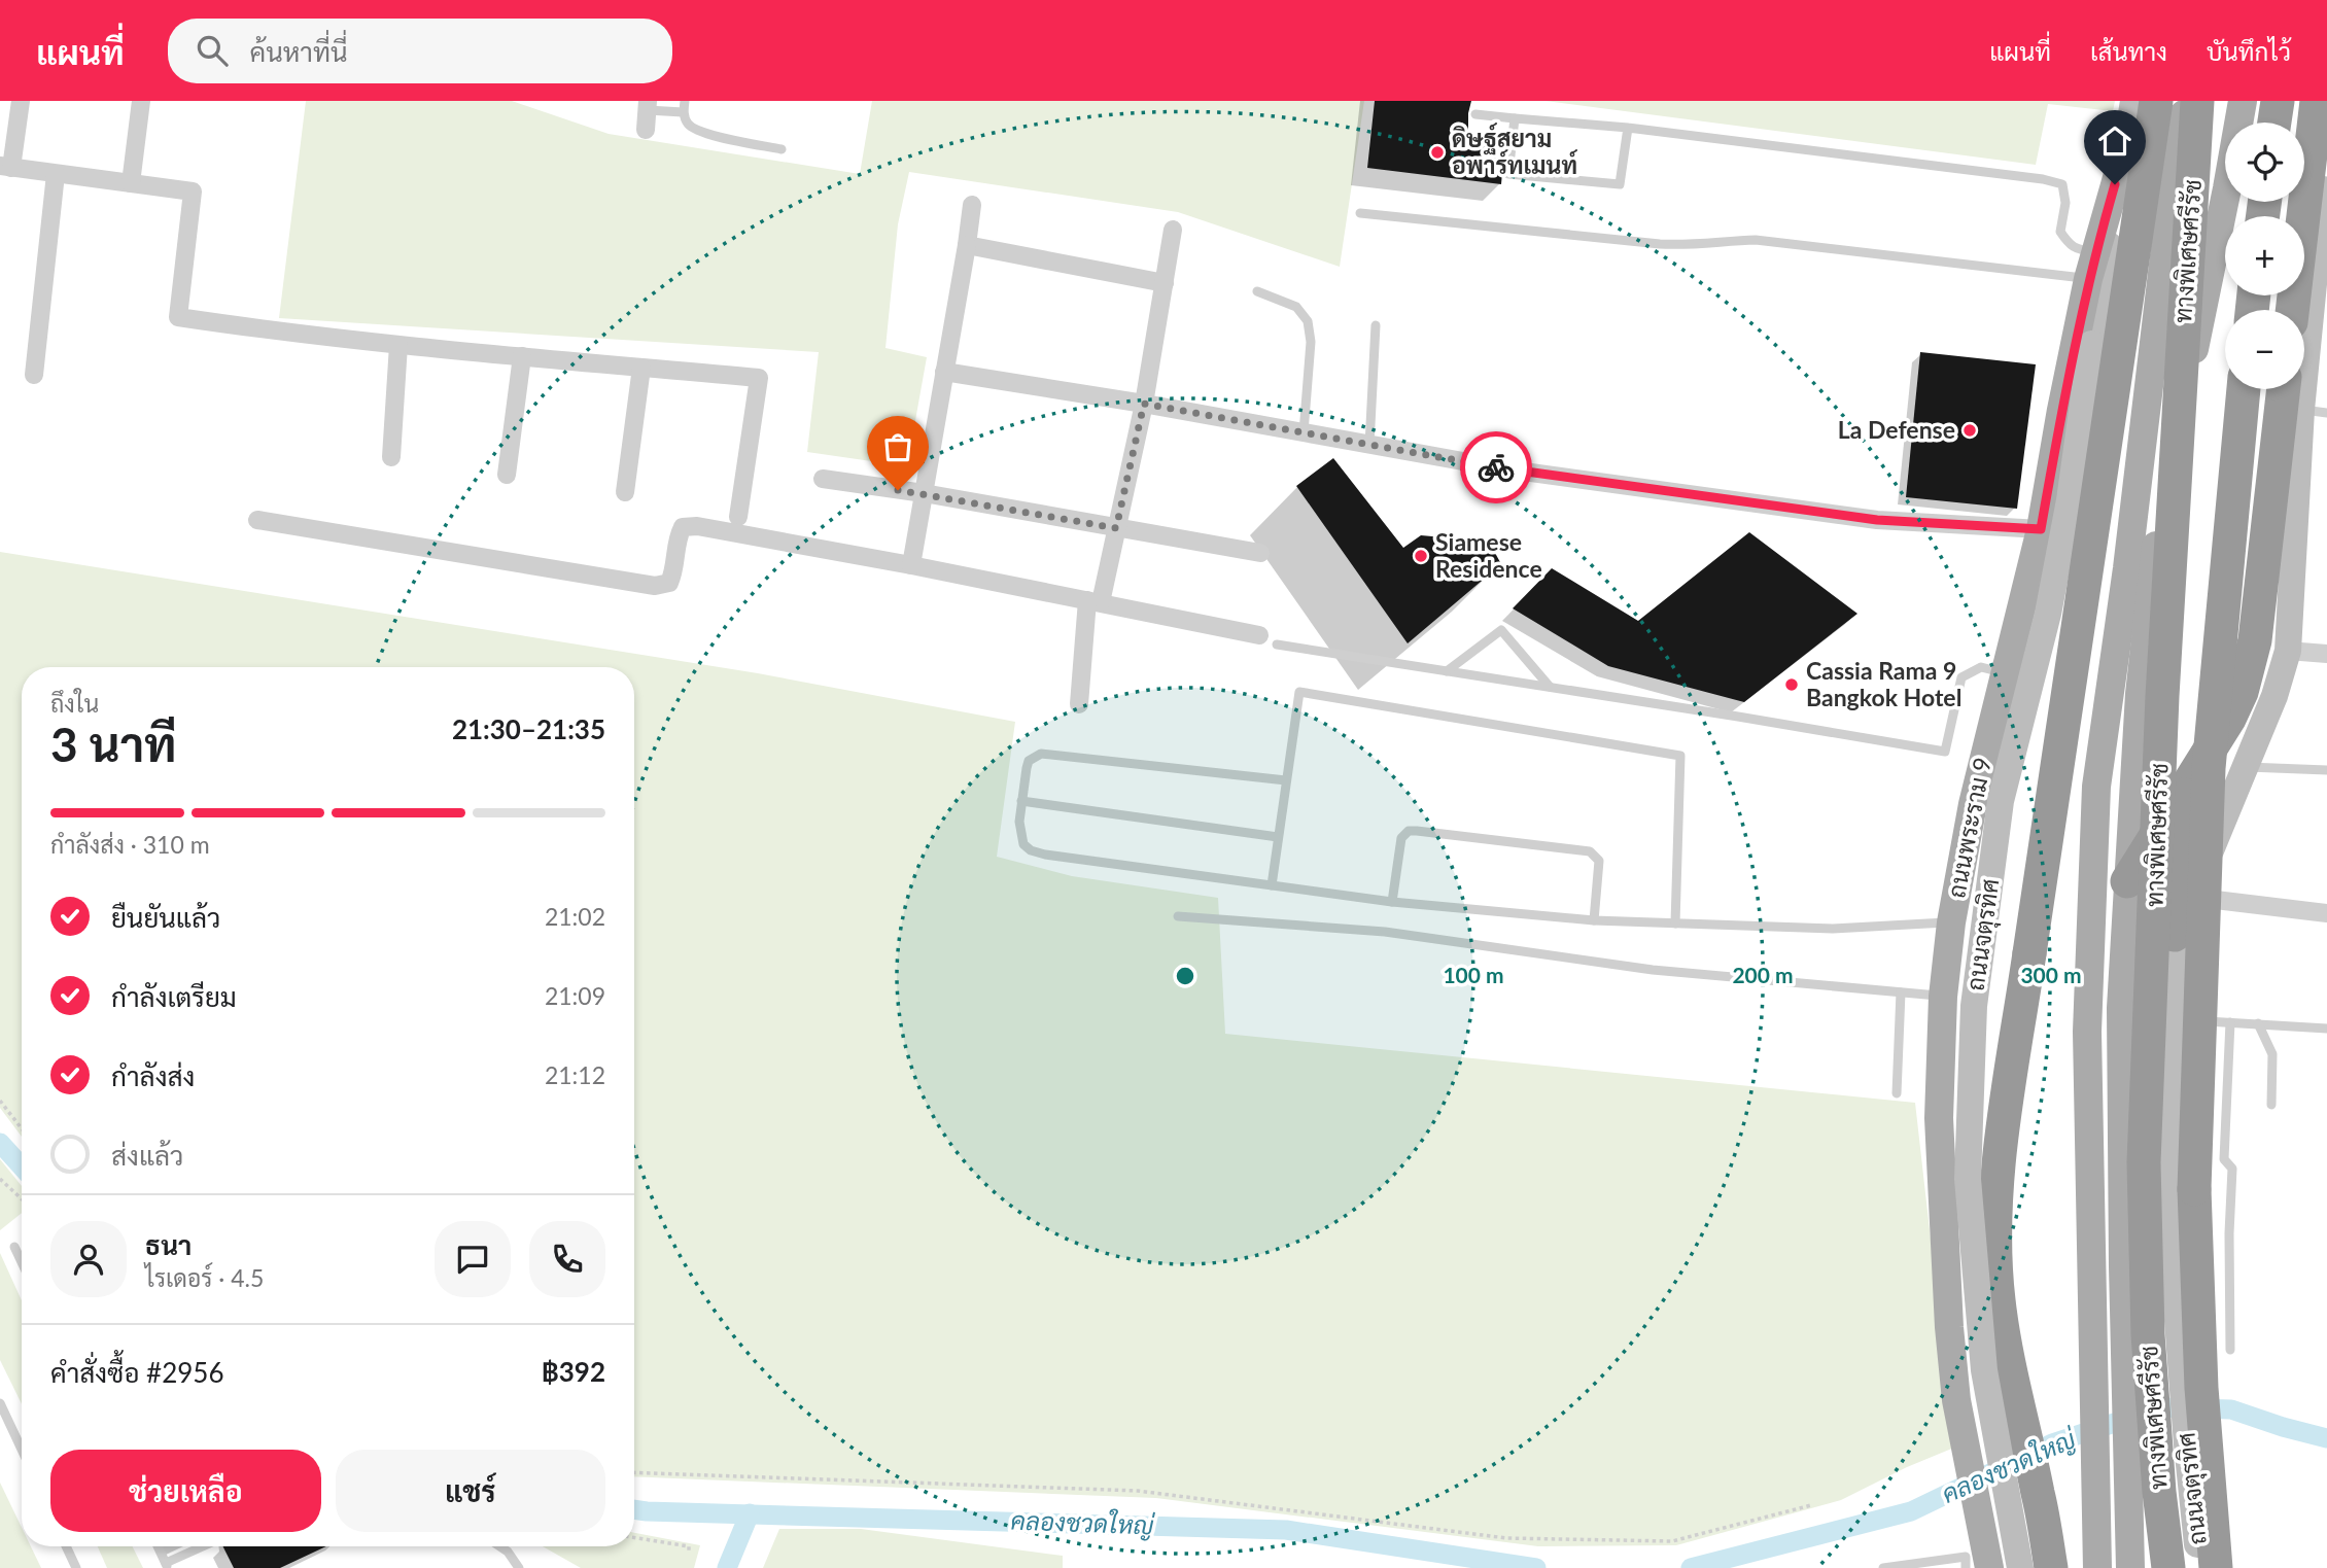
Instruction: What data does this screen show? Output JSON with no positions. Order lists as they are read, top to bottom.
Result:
{
  "streets": {
    "highway": ["ทางพิเศษศรีรัช"],
    "main road": ["ถนนพระราม 9", "ถนนจตุรทิศ"]
  },
  "crossings": [
    ["ถนนพระราม 9", "ถนนจตุรทิศ"]
  ],
  "water": ["คลองชวดใหญ่"],
  "places": [
    "ดิษฐ์สยาม อพาร์ทเมนท์",
    "La Defense",
    "Siamese Residence",
    "Cassia Rama 9 Bangkok Hotel"
  ],
  "page": {
    "header": "แผนที่",
    "search": "ค้นหาที่นี่",
    "nav": ["แผนที่", "เส้นทาง", "บันทึกไว้"],
    "map_buttons": ["+", "−"],
    "heading": ["3 นาที", "ถึงใน", "21:30–21:35"],
    "panel": [
      "ธนา",
      "ไรเดอร์ · 4.5",
      "คำสั่งซื้อ #2956",
      "฿392"
    ],
    "bar": "กำลังส่ง · 310 m",
    "list": [
      ["ยืนยันแล้ว", "21:02"],
      ["กำลังเตรียม", "21:09"],
      ["กำลังส่ง", "21:12"],
      "ส่งแล้ว"
    ],
    "buttons": ["ช่วยเหลือ", "แชร์"]
  },
  "rings": ["100 m", "200 m", "300 m"]
}
